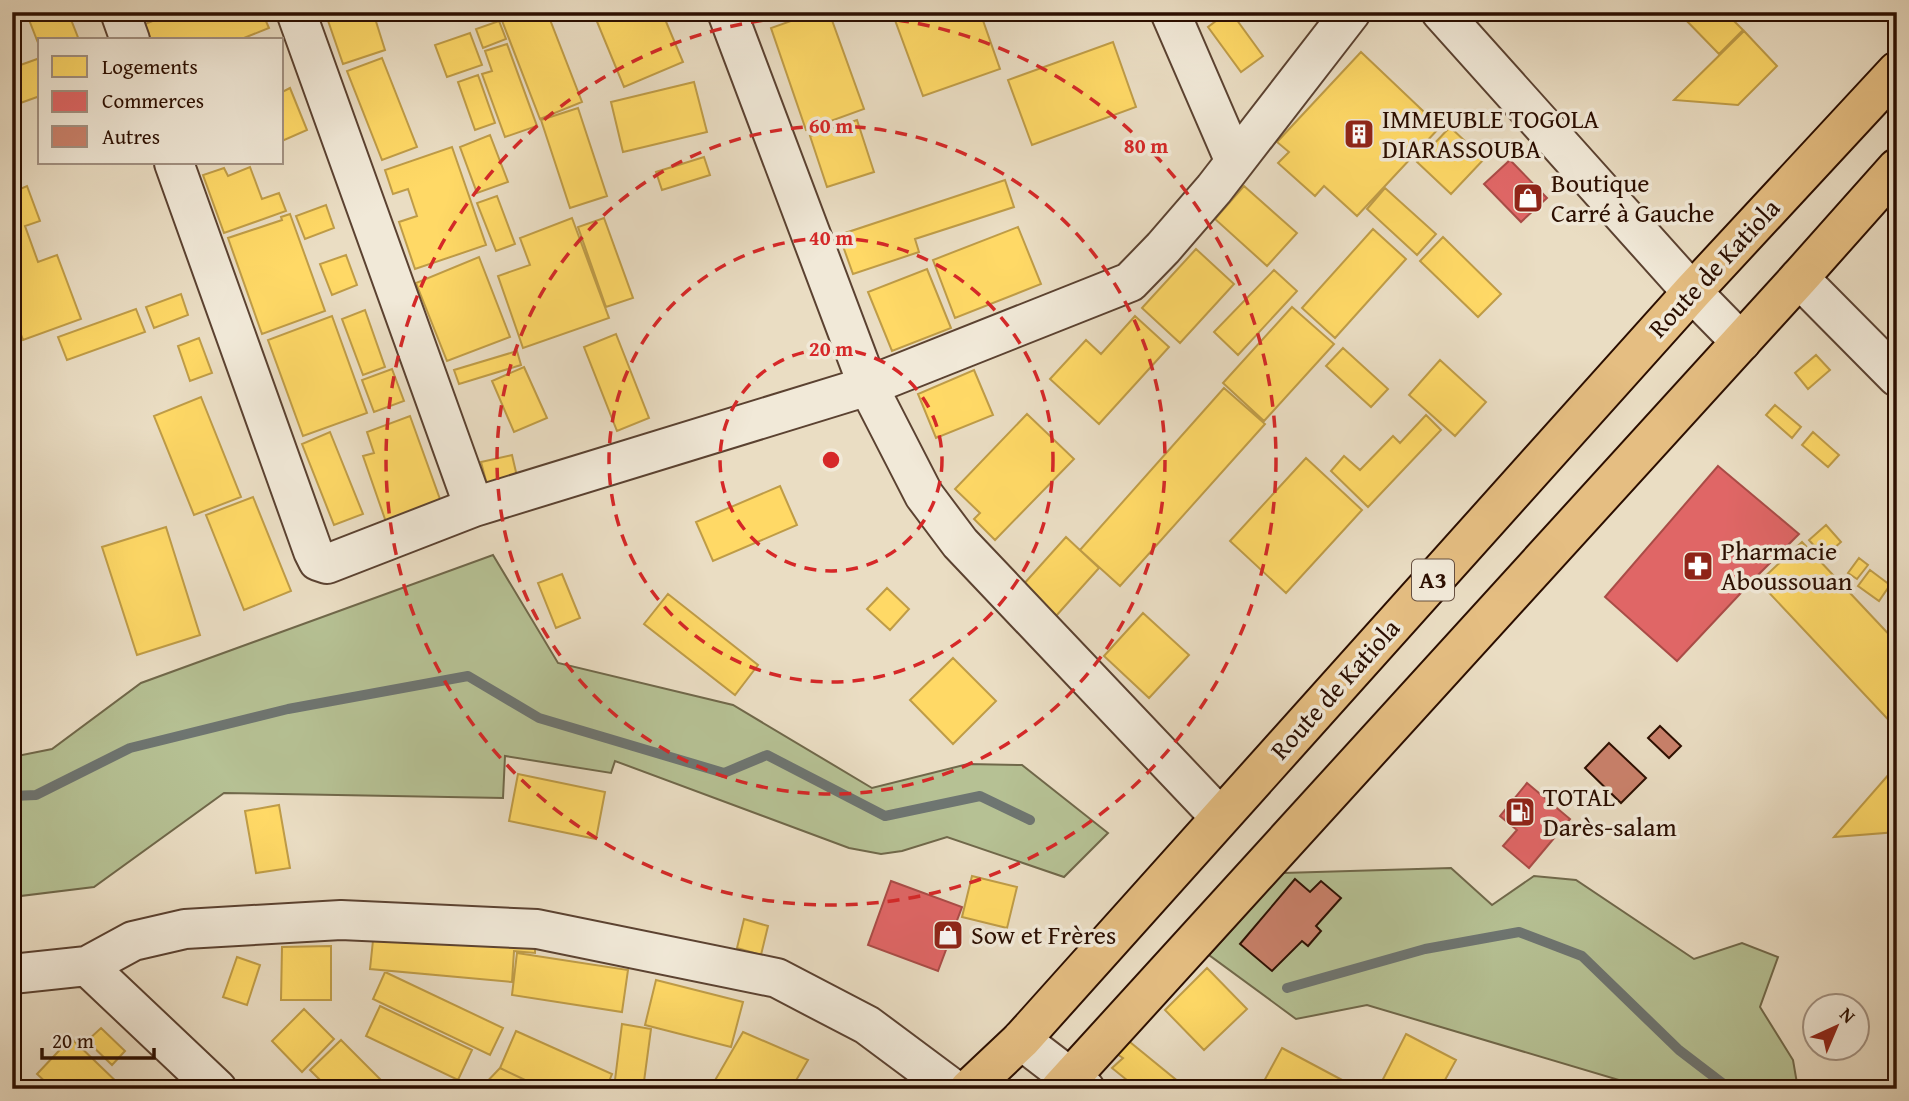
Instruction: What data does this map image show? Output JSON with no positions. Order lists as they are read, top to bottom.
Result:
{
  "streets": {
    "highway": ["Route de Katiola", "A3"]
  },
  "places": {
    "building": ["IMMEUBLE TOGOLA DIARASSOUBA"],
    "shop": ["Boutique Carré à Gauche", "Sow et Frères"],
    "pharmacy": ["Pharmacie Aboussouan"],
    "fuel station": ["TOTAL Darès-salam"]
  },
  "legend": ["Logements", "Commerces", "Autres"],
  "scale_bar": "20 m",
  "north": "top right",
  "rings": [
    "60 m",
    "80 m",
    "40 m",
    "20 m"
  ]
}
